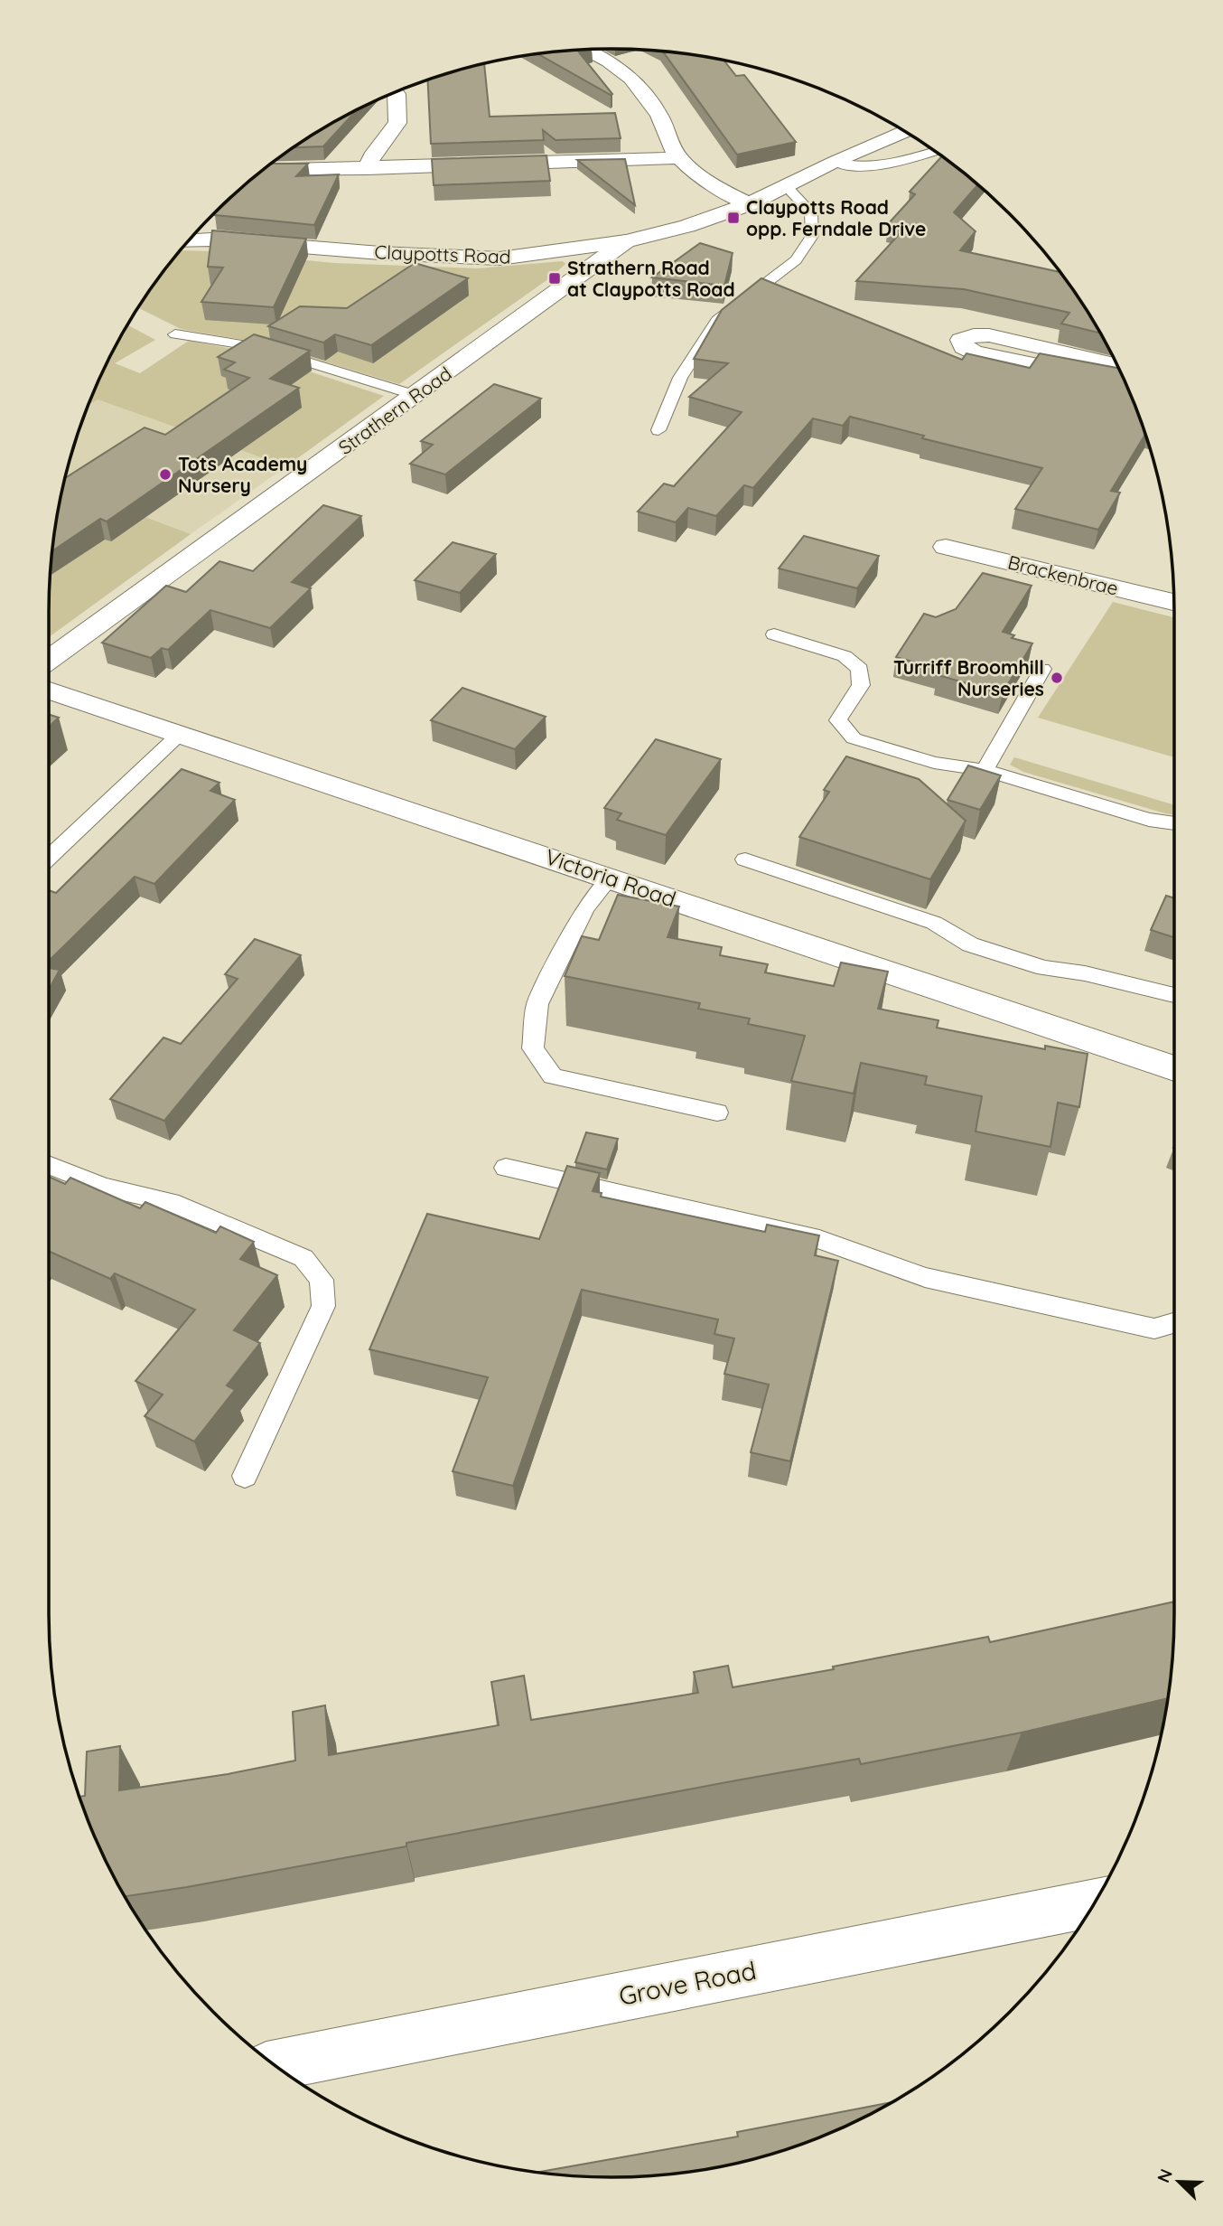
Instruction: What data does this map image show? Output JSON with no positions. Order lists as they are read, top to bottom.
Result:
{
  "streets": {
    "street": [
      "Claypotts Road",
      "Strathern Road",
      "Brackenbrae",
      "Victoria Road",
      "Grove Road"
    ]
  },
  "crossings": [
    ["Claypotts Road", "Strathern Road"]
  ],
  "places": {
    "transit": ["Claypotts Road opp. Ferndale Drive", "Strathern Road at Claypotts Road"],
    "other": ["Tots Academy Nursery", "Turriff Broomhill Nurseries"]
  },
  "north": "top left"
}
